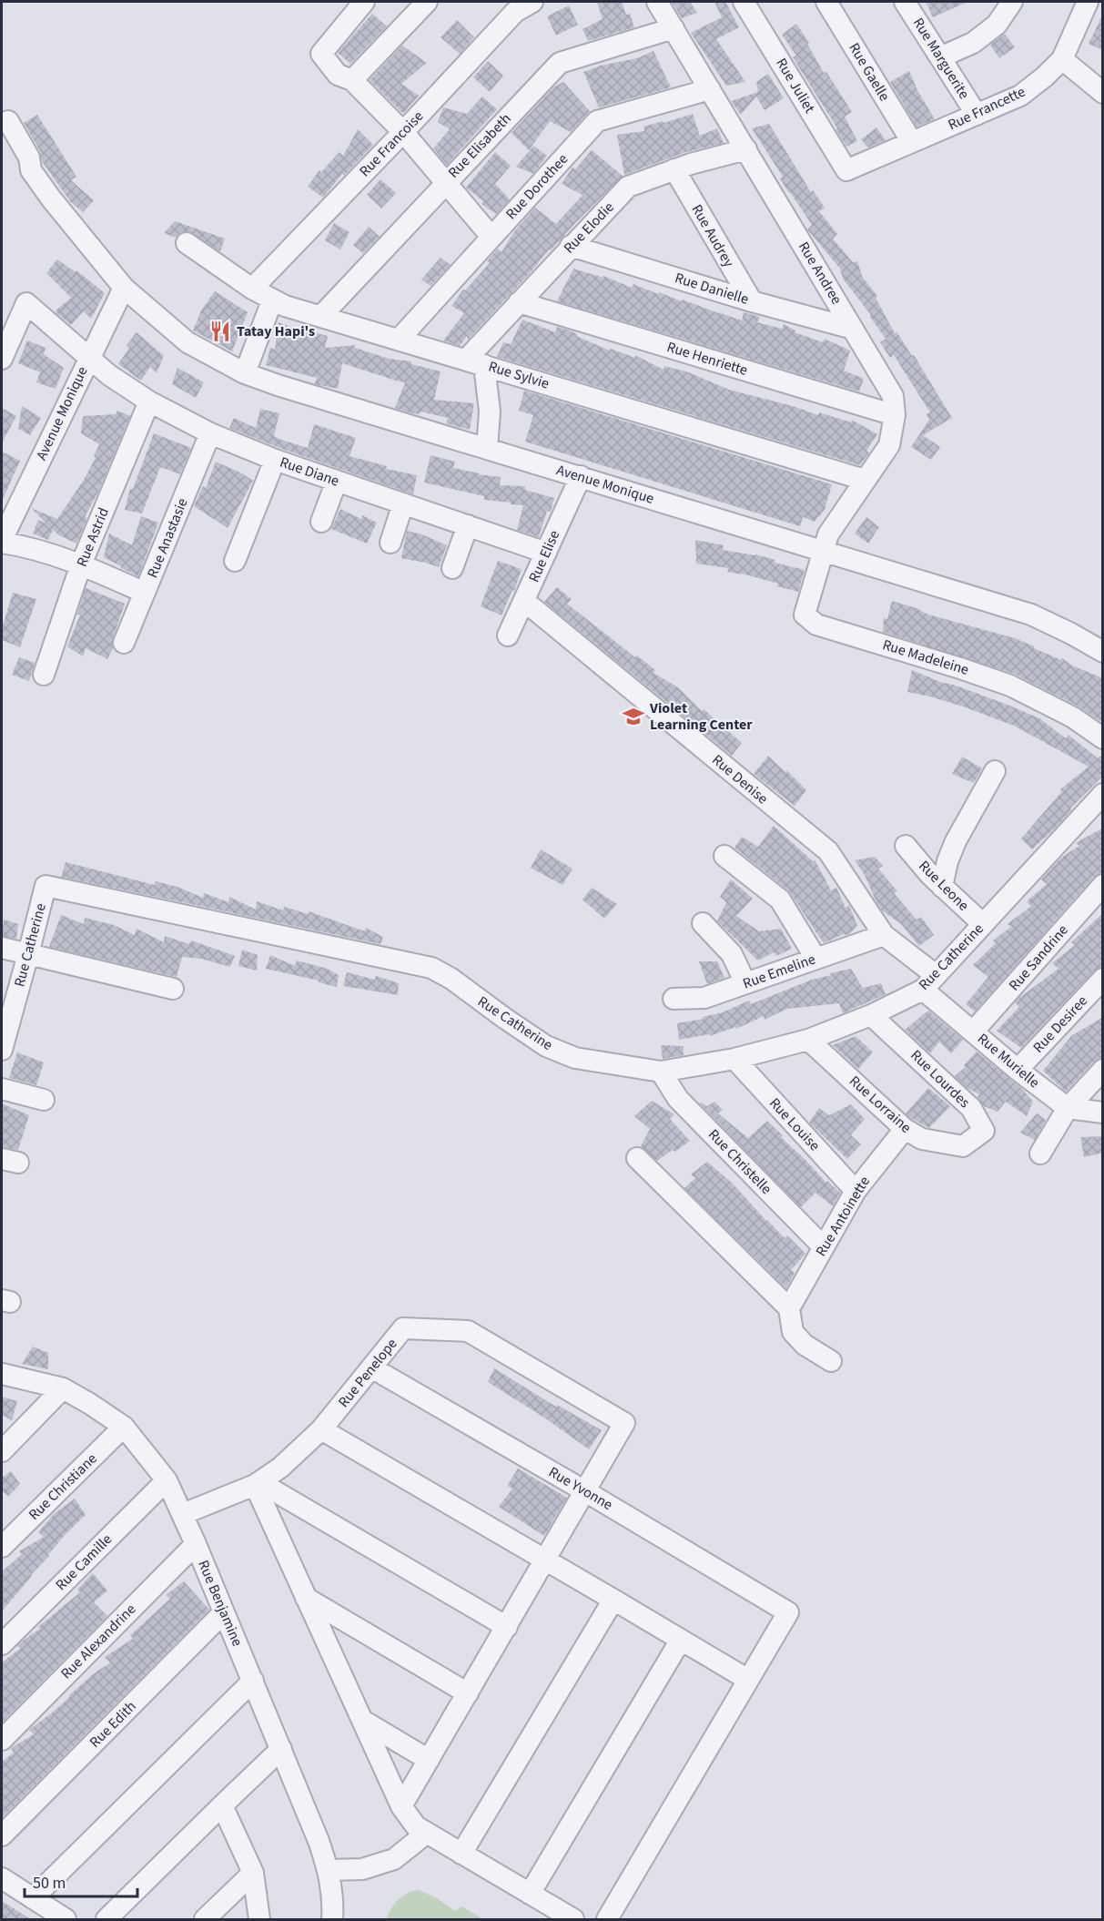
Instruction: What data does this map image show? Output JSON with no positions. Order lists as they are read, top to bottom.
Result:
{
  "streets": {
    "street": [
      "Rue Marguerite",
      "Rue Gaelle",
      "Rue Juliet",
      "Rue Francette",
      "Rue Francoise",
      "Rue Elisabeth",
      "Rue Dorothee",
      "Rue Elodie",
      "Rue Audrey",
      "Rue Andree",
      "Rue Danielle",
      "Rue Henriette",
      "Rue Sylvie",
      "Avenue Monique",
      "Rue Diane",
      "Rue Astrid",
      "Rue Anastasie",
      "Rue Elise",
      "Rue Madeleine",
      "Rue Denise",
      "Rue Leone",
      "Rue Catherine",
      "Rue Sandrine",
      "Rue Emeline",
      "Rue Desiree",
      "Rue Murielle",
      "Rue Lourdes",
      "Rue Lorraine",
      "Rue Louise",
      "Rue Christelle",
      "Rue Antoinette",
      "Rue Penelope",
      "Rue Christiane",
      "Rue Yvonne",
      "Rue Camille",
      "Rue Benjamine",
      "Rue Alexandrine",
      "Rue Edith"
    ]
  },
  "crossings": [
    ["Rue Marguerite", "Rue Francette"],
    ["Rue Gaelle", "Rue Francette"],
    ["Rue Juliet", "Rue Francette"],
    ["Rue Francoise", "Rue Sylvie"],
    ["Rue Elisabeth", "Rue Andree"],
    ["Rue Elisabeth", "Rue Sylvie"],
    ["Rue Dorothee", "Rue Andree"],
    ["Rue Dorothee", "Rue Sylvie"],
    ["Rue Elodie", "Rue Audrey"],
    ["Rue Elodie", "Rue Andree"],
    ["Rue Elodie", "Rue Danielle"],
    ["Rue Elodie", "Rue Henriette"],
    ["Rue Elodie", "Rue Sylvie"],
    ["Rue Audrey", "Rue Danielle"],
    ["Rue Andree", "Rue Danielle"],
    ["Rue Andree", "Rue Henriette"],
    ["Rue Andree", "Rue Sylvie"],
    ["Rue Andree", "Avenue Monique"],
    ["Rue Andree", "Rue Madeleine"],
    ["Avenue Monique", "Rue Diane"],
    ["Avenue Monique", "Rue Elise"],
    ["Avenue Monique", "Rue Madeleine"],
    ["Rue Diane", "Rue Astrid"],
    ["Rue Diane", "Rue Anastasie"],
    ["Rue Diane", "Rue Elise"],
    ["Rue Elise", "Rue Denise"],
    ["Rue Denise", "Rue Catherine"],
    ["Rue Denise", "Rue Emeline"],
    ["Rue Denise", "Rue Murielle"],
    ["Rue Leone", "Rue Catherine"],
    ["Rue Catherine", "Rue Murielle"],
    ["Rue Catherine", "Rue Lourdes"],
    ["Rue Catherine", "Rue Lorraine"],
    ["Rue Catherine", "Rue Louise"],
    ["Rue Catherine", "Rue Christelle"],
    ["Rue Sandrine", "Rue Murielle"],
    ["Rue Desiree", "Rue Murielle"],
    ["Rue Lourdes", "Rue Lorraine"],
    ["Rue Lorraine", "Rue Antoinette"],
    ["Rue Louise", "Rue Antoinette"],
    ["Rue Christelle", "Rue Antoinette"],
    ["Rue Penelope", "Rue Yvonne"],
    ["Rue Penelope", "Rue Benjamine"],
    ["Rue Christiane", "Rue Benjamine"],
    ["Rue Camille", "Rue Benjamine"],
    ["Rue Benjamine", "Rue Alexandrine"],
    ["Rue Benjamine", "Rue Edith"]
  ],
  "places": {
    "restaurant": ["Tatay Hapi's"],
    "school or university": ["Violet Learning Center"]
  },
  "scale_bar": "50 m"
}
